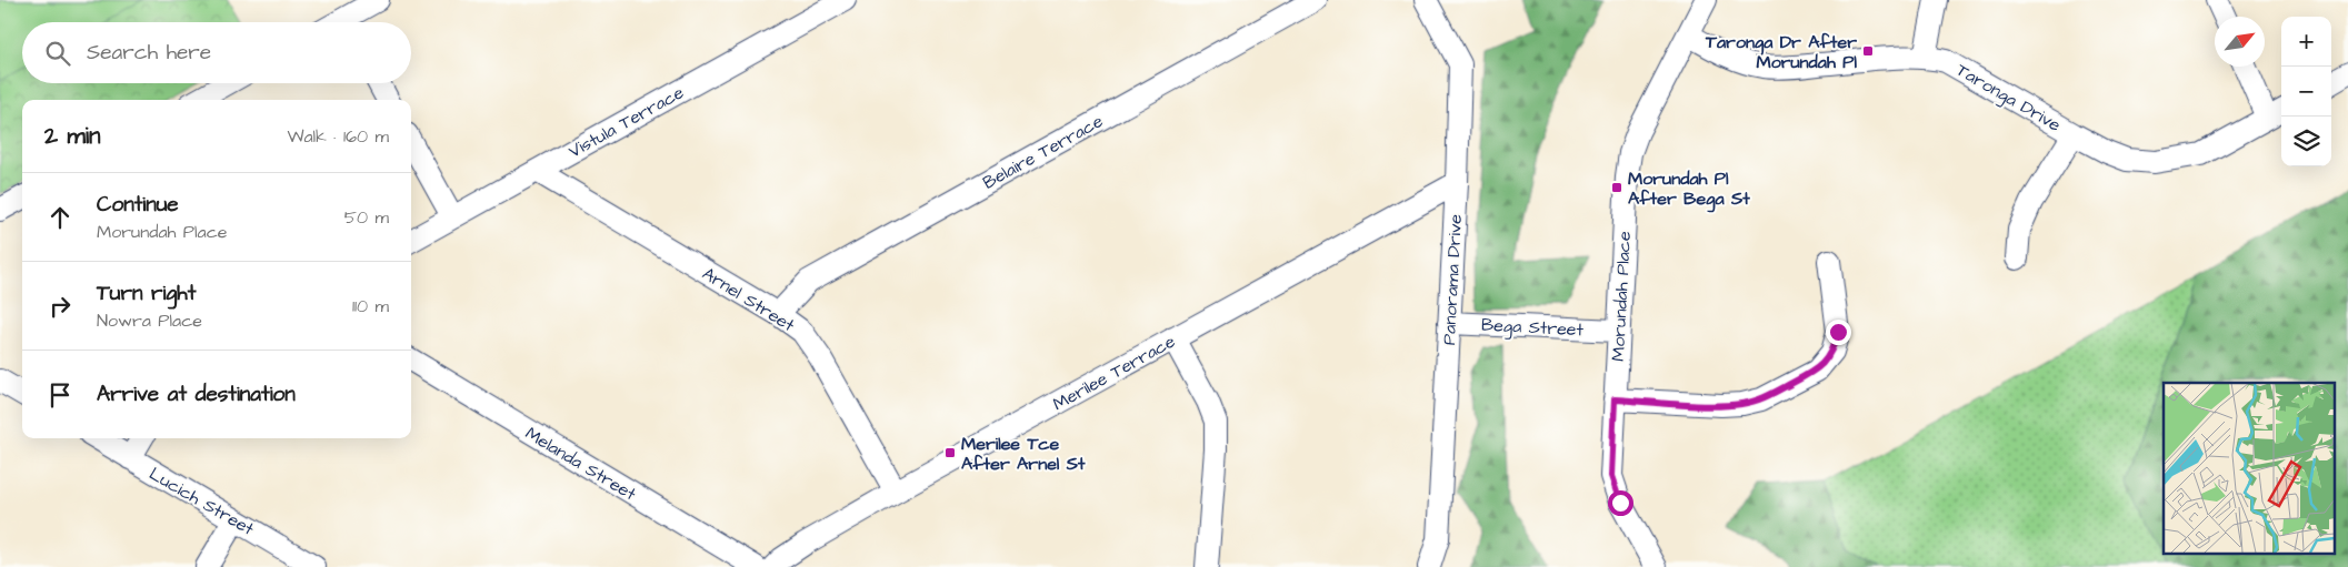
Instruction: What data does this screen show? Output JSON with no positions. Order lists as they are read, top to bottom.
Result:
{
  "streets": {
    "street": [
      "Taronga Drive",
      "Vistula Terrace",
      "Belaire Terrace",
      "Panorama Drive",
      "Morundah Place",
      "Arnel Street",
      "Bega Street",
      "Merilee Terrace",
      "Melanda Street",
      "Lucich Street"
    ]
  },
  "crossings": [
    ["Taronga Drive", "Morundah Place"],
    ["Vistula Terrace", "Arnel Street"],
    ["Belaire Terrace", "Arnel Street"],
    ["Panorama Drive", "Bega Street"],
    ["Panorama Drive", "Merilee Terrace"],
    ["Morundah Place", "Bega Street"],
    ["Arnel Street", "Merilee Terrace"]
  ],
  "places": {
    "transit": ["Taronga Dr After Morundah Pl", "Morundah Pl After Bega St", "Merilee Tce After Arnel St"]
  },
  "north": "top right",
  "page": {
    "map_buttons": ["+", "−"],
    "search": "Search here",
    "heading": ["2 min", "Walk · 160 m"],
    "list": [
      ["Continue", "Morundah Place", "50 m"],
      ["Turn right", "Nowra Place", "110 m"],
      "Arrive at destination"
    ]
  }
}
